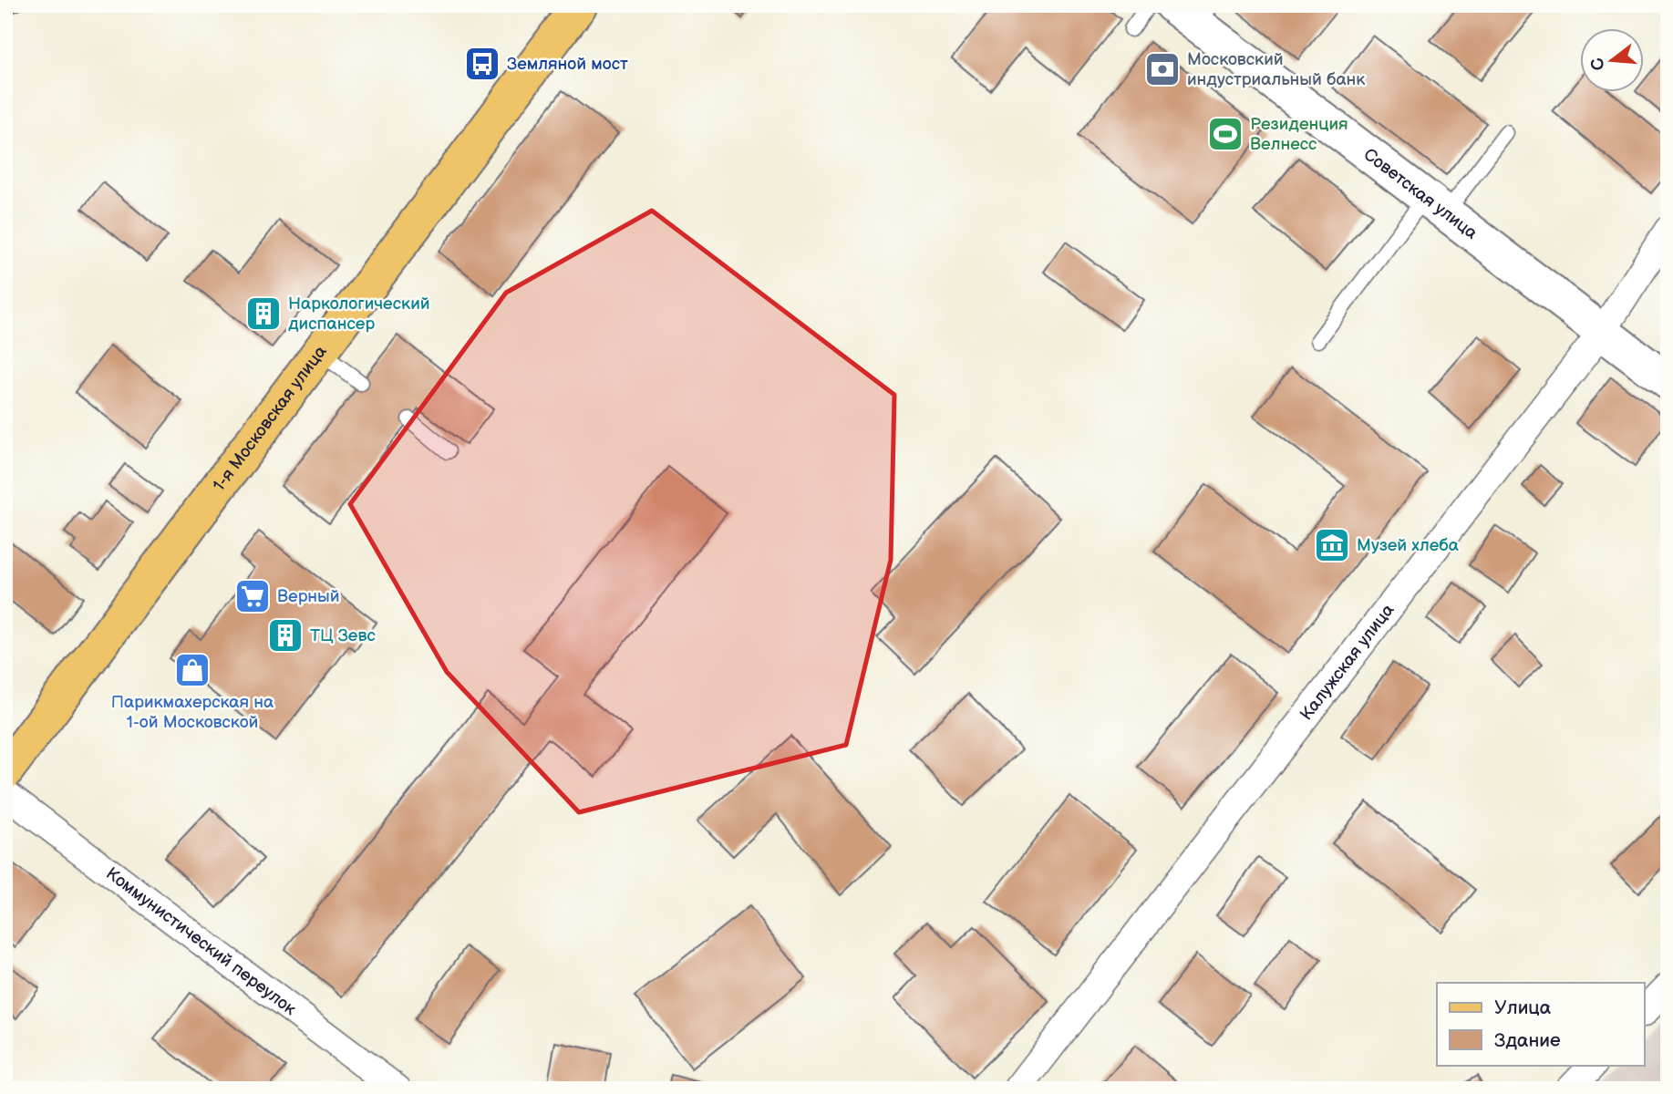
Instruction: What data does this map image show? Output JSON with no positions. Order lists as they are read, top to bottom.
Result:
{
  "streets": {
    "main road": ["1-я Московская улица"],
    "street": ["Советская улица", "Калужская улица", "Коммунистический переулок"]
  },
  "crossings": [
    ["Советская улица", "Калужская улица"]
  ],
  "places": {
    "bus stop": ["Земляной мост"],
    "bank": ["Московский индустриальный банк"],
    "sports": ["Резиденция Велнесс"],
    "building": ["Наркологический диспансер", "ТЦ Зевс"],
    "museum": ["Музей хлеба"],
    "supermarket": ["Верный"],
    "shop": ["Парикмахерская на 1-ой Московской"]
  },
  "legend": ["Улица", "Здание"],
  "north": "left"
}
